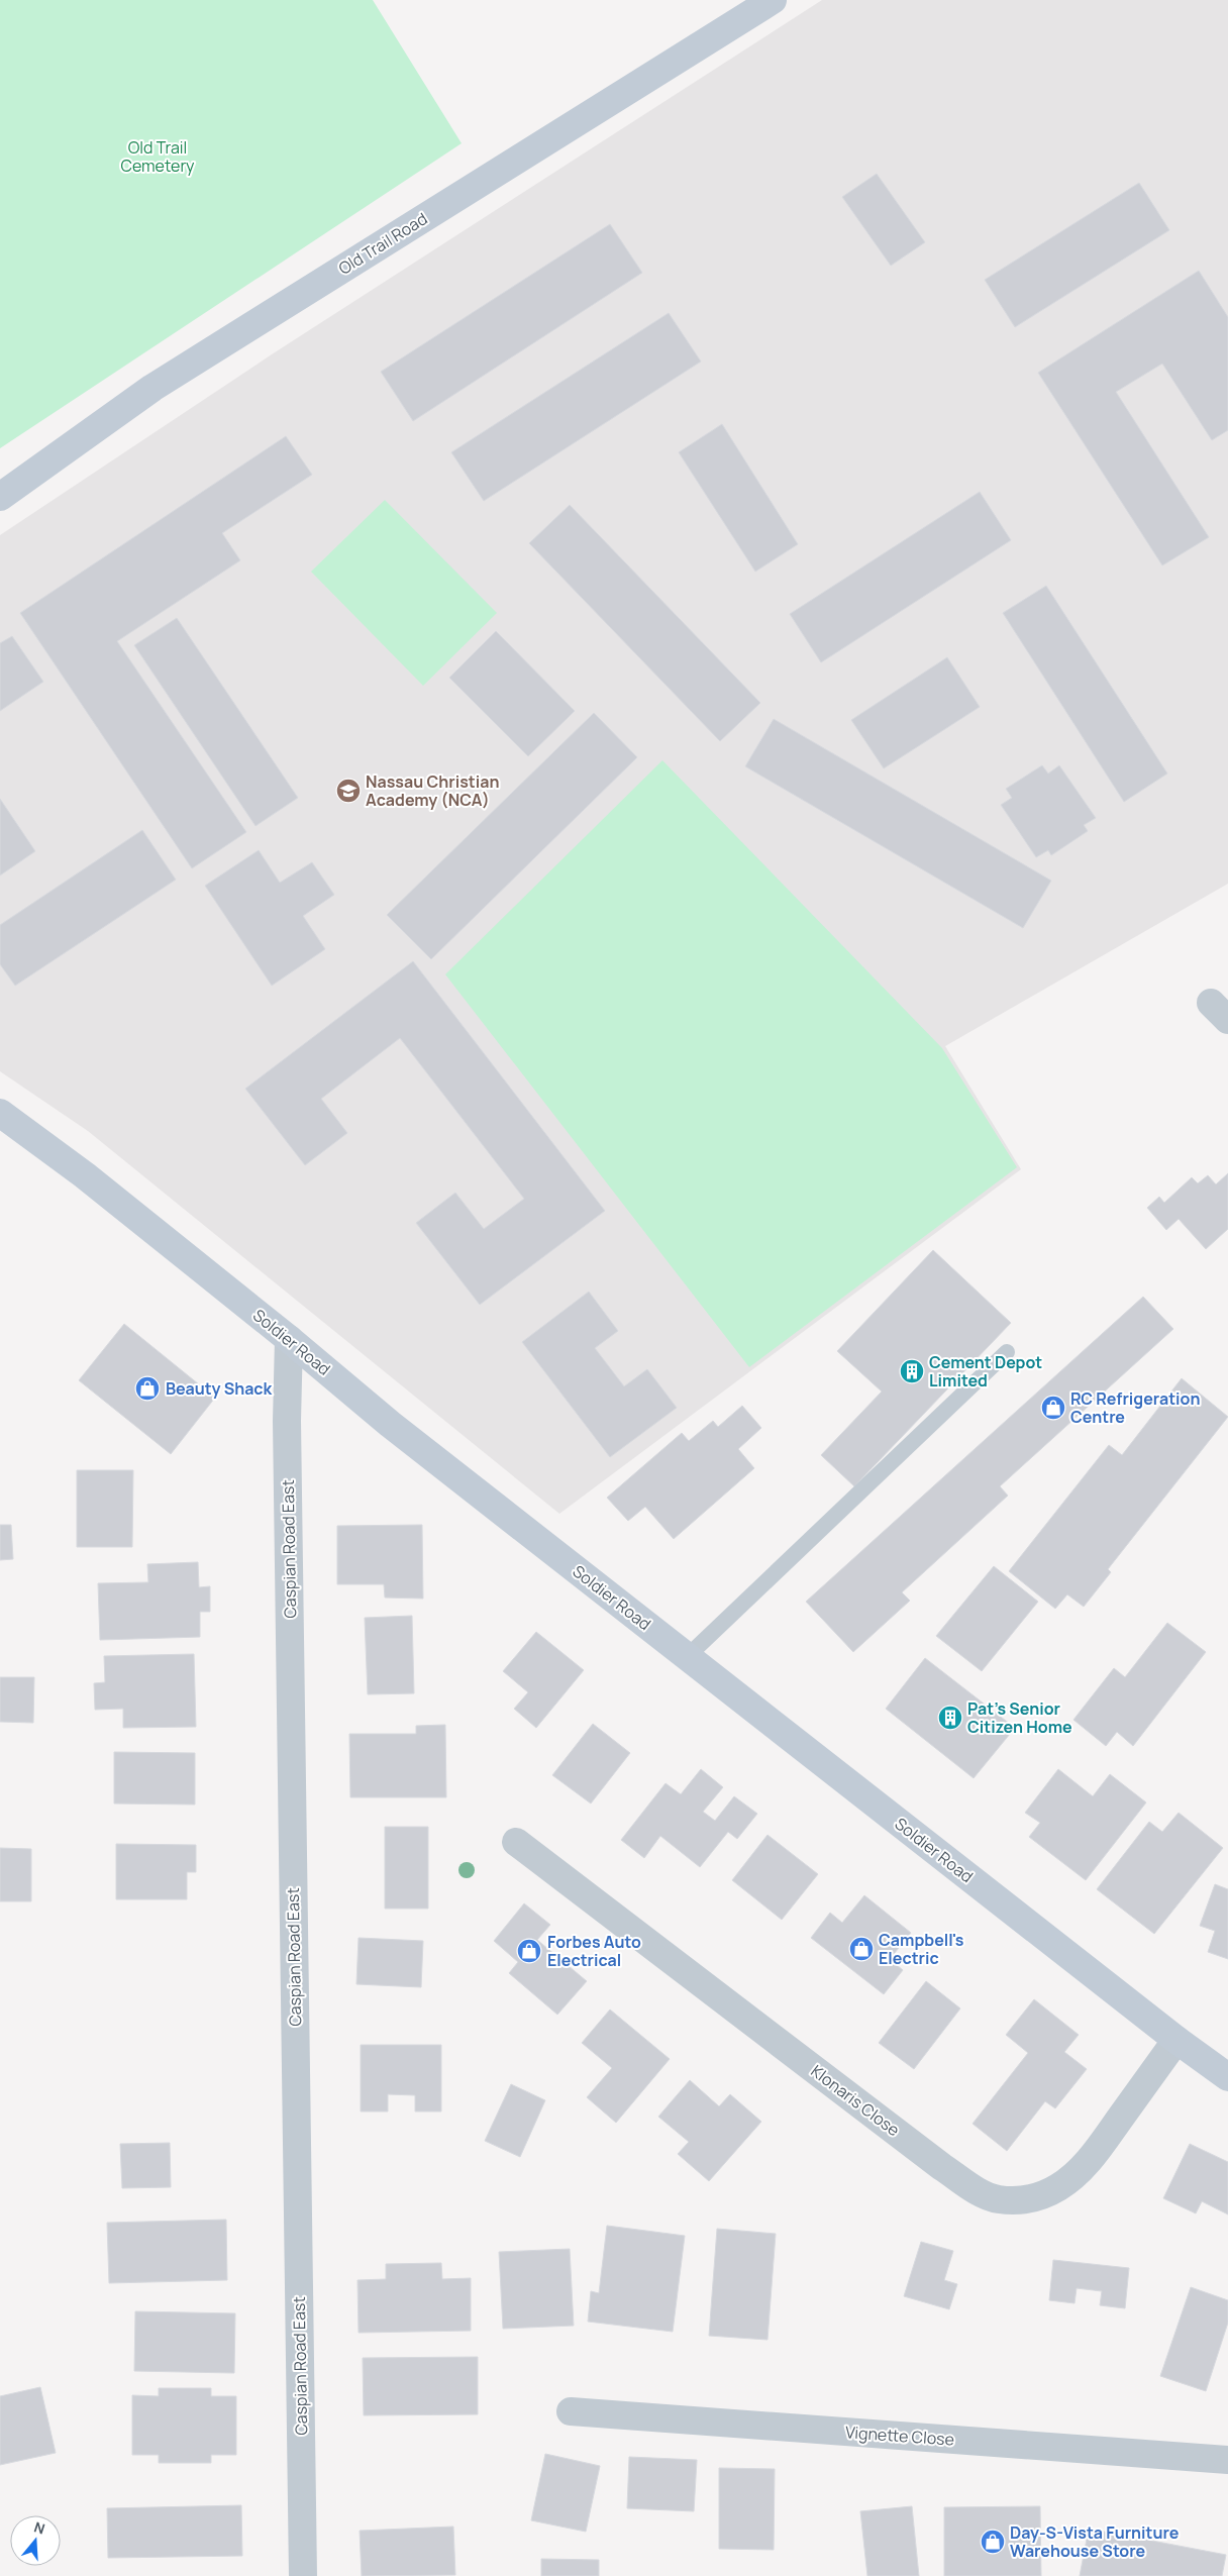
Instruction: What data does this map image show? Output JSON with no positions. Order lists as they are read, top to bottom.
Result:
{
  "streets": {
    "main road": ["Old Trail Road", "Soldier Road"],
    "street": ["Caspian Road East", "Klonaris Close", "Vignette Close"]
  },
  "crossings": [
    ["Soldier Road", "Caspian Road East"],
    ["Soldier Road", "Klonaris Close"]
  ],
  "parks": ["Old Trail Cemetery"],
  "places": {
    "school or university": ["Nassau Christian Academy (NCA)"],
    "building": ["Cement Depot Limited", "Pat's Senior Citizen Home"],
    "shop": [
      "Beauty Shack",
      "RC Refrigeration Centre",
      "Campbell's Electric",
      "Forbes Auto Electrical",
      "Day-S-Vista Furniture Warehouse Store"
    ]
  },
  "north": "top"
}
